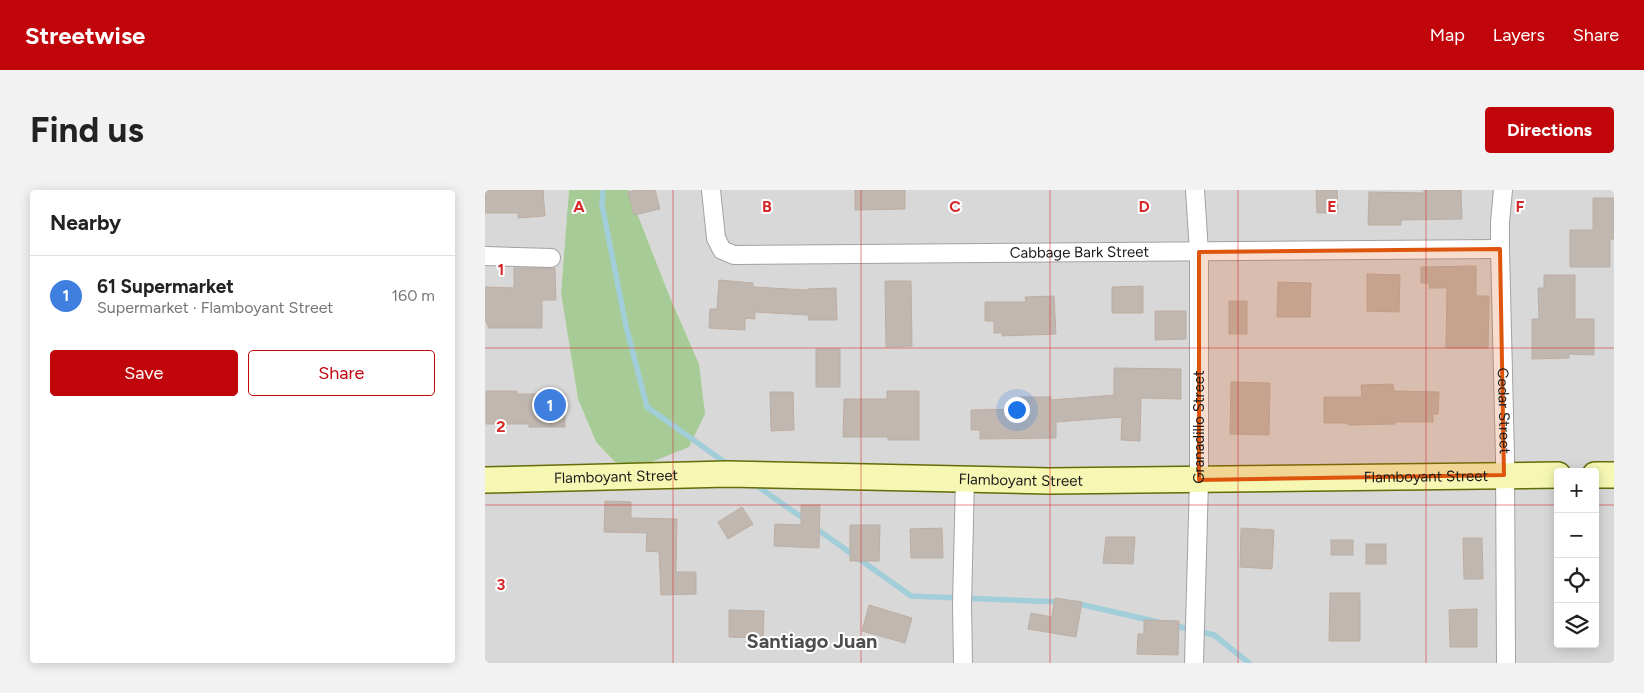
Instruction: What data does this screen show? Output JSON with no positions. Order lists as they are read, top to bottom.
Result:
{
  "streets": {
    "street": [
      "Cabbage Bark Street",
      "Cedar Street",
      "Granadillo Street",
      "Flamboyant Street"
    ]
  },
  "crossings": [
    ["Cabbage Bark Street", "Cedar Street"],
    ["Cabbage Bark Street", "Granadillo Street"],
    ["Cedar Street", "Flamboyant Street"],
    ["Granadillo Street", "Flamboyant Street"]
  ],
  "districts": ["Santiago Juan"],
  "page": {
    "header": "Streetwise",
    "nav": ["Map", "Layers", "Share"],
    "buttons": [
      "Directions",
      ["Save", "Share"]
    ],
    "title": "Find us",
    "heading": "Nearby",
    "list": [
      {
        "mark": "1",
        "name": "61 Supermarket",
        "note": "Supermarket · Flamboyant Street",
        "value": "160 m"
      }
    ],
    "pins": "1",
    "map_buttons": ["+", "−"]
  },
  "grid": {
    "columns": [
      "A",
      "B",
      "C",
      "D",
      "E",
      "F"
    ],
    "rows": ["1", "2", "3"]
  }
}
